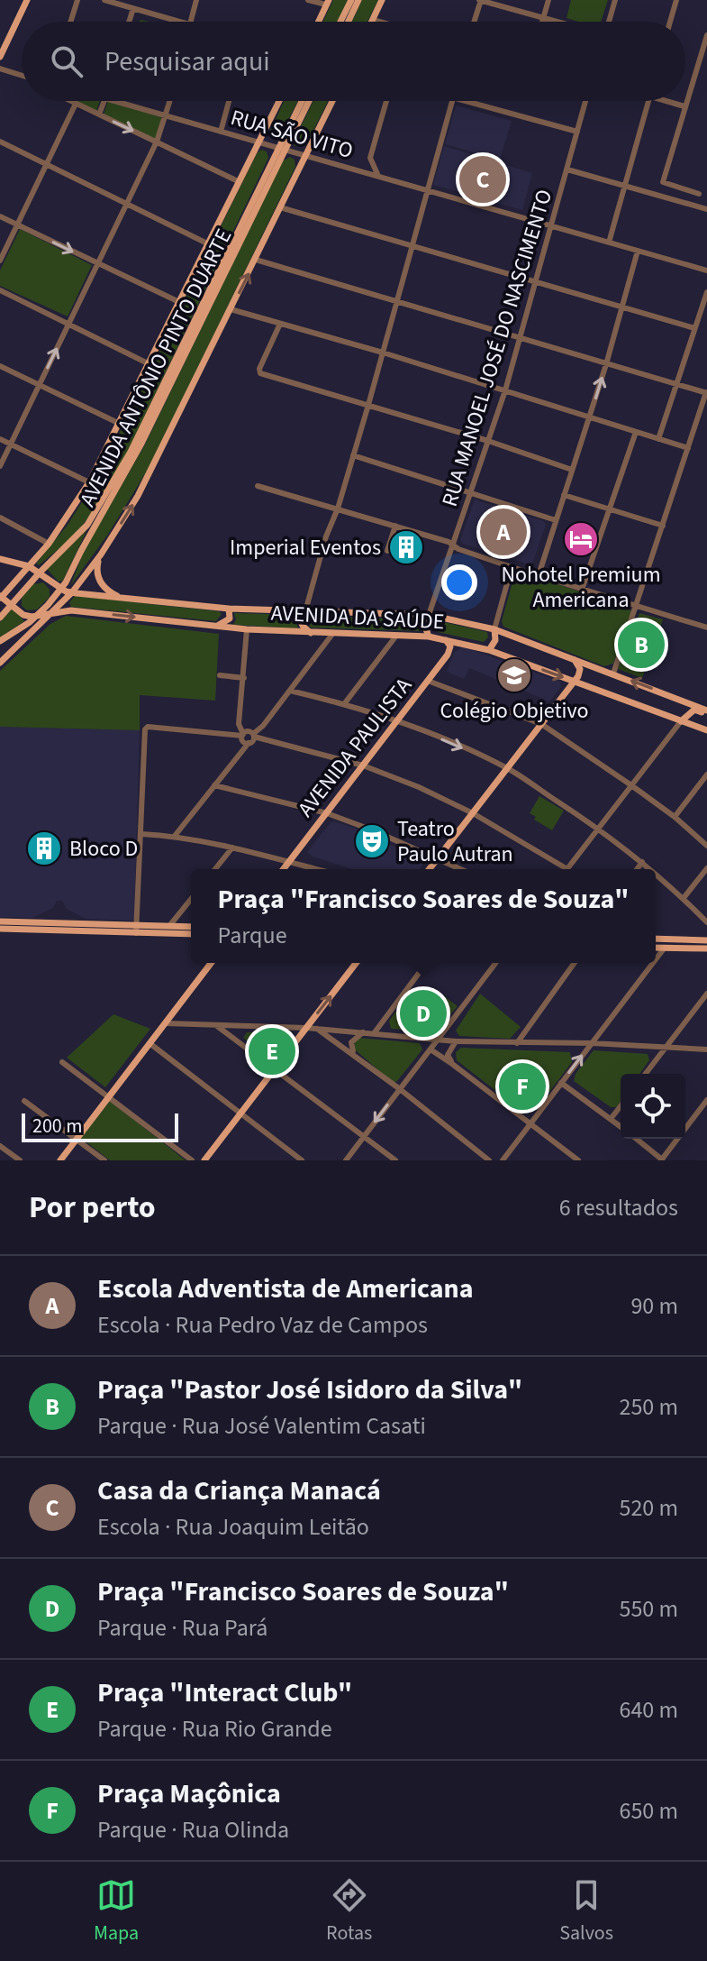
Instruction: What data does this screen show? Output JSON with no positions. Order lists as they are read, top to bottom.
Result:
{
  "streets": {
    "main road": ["AVENIDA ANTÔNIO PINTO DUARTE", "AVENIDA DA SAÚDE", "AVENIDA PAULISTA"],
    "street": ["RUA SÃO VITO", "RUA MANOEL JOSÉ DO NASCIMENTO"]
  },
  "crossings": [
    ["RUA SÃO VITO", "RUA MANOEL JOSÉ DO NASCIMENTO"],
    ["RUA SÃO VITO", "AVENIDA ANTÔNIO PINTO DUARTE"],
    ["RUA MANOEL JOSÉ DO NASCIMENTO", "AVENIDA DA SAÚDE"],
    ["AVENIDA ANTÔNIO PINTO DUARTE", "AVENIDA DA SAÚDE"],
    ["AVENIDA DA SAÚDE", "AVENIDA PAULISTA"]
  ],
  "places": {
    "hotel": ["Nohotel Premium Americana"],
    "building": ["Imperial Eventos", "Bloco D"],
    "school or university": ["Colégio Objetivo"],
    "theatre": ["Teatro Paulo Autran"]
  },
  "scale_bar": "200 m",
  "page": {
    "search": "Pesquisar aqui",
    "pins": [
      "C",
      "A",
      "B",
      "D",
      "E",
      "F"
    ],
    "popup": ["Praça \"Francisco Soares de Souza\"", "Parque"],
    "scale": "200 m",
    "heading": ["Por perto", "6 resultados"],
    "list": [
      {
        "mark": "A",
        "name": "Escola Adventista de Americana",
        "note": "Escola · Rua Pedro Vaz de Campos",
        "value": "90 m"
      },
      {
        "mark": "B",
        "name": "Praça \"Pastor José Isidoro da Silva\"",
        "note": "Parque · Rua José Valentim Casati",
        "value": "250 m"
      },
      {
        "mark": "C",
        "name": "Casa da Criança Manacá",
        "note": "Escola · Rua Joaquim Leitão",
        "value": "520 m"
      },
      {
        "mark": "D",
        "name": "Praça \"Francisco Soares de Souza\"",
        "note": "Parque · Rua Pará",
        "value": "550 m"
      },
      {
        "mark": "E",
        "name": "Praça \"Interact Club\"",
        "note": "Parque · Rua Rio Grande",
        "value": "640 m"
      },
      {
        "mark": "F",
        "name": "Praça Maçônica",
        "note": "Parque · Rua Olinda",
        "value": "650 m"
      }
    ],
    "nav": ["Mapa", "Rotas", "Salvos"]
  }
}
